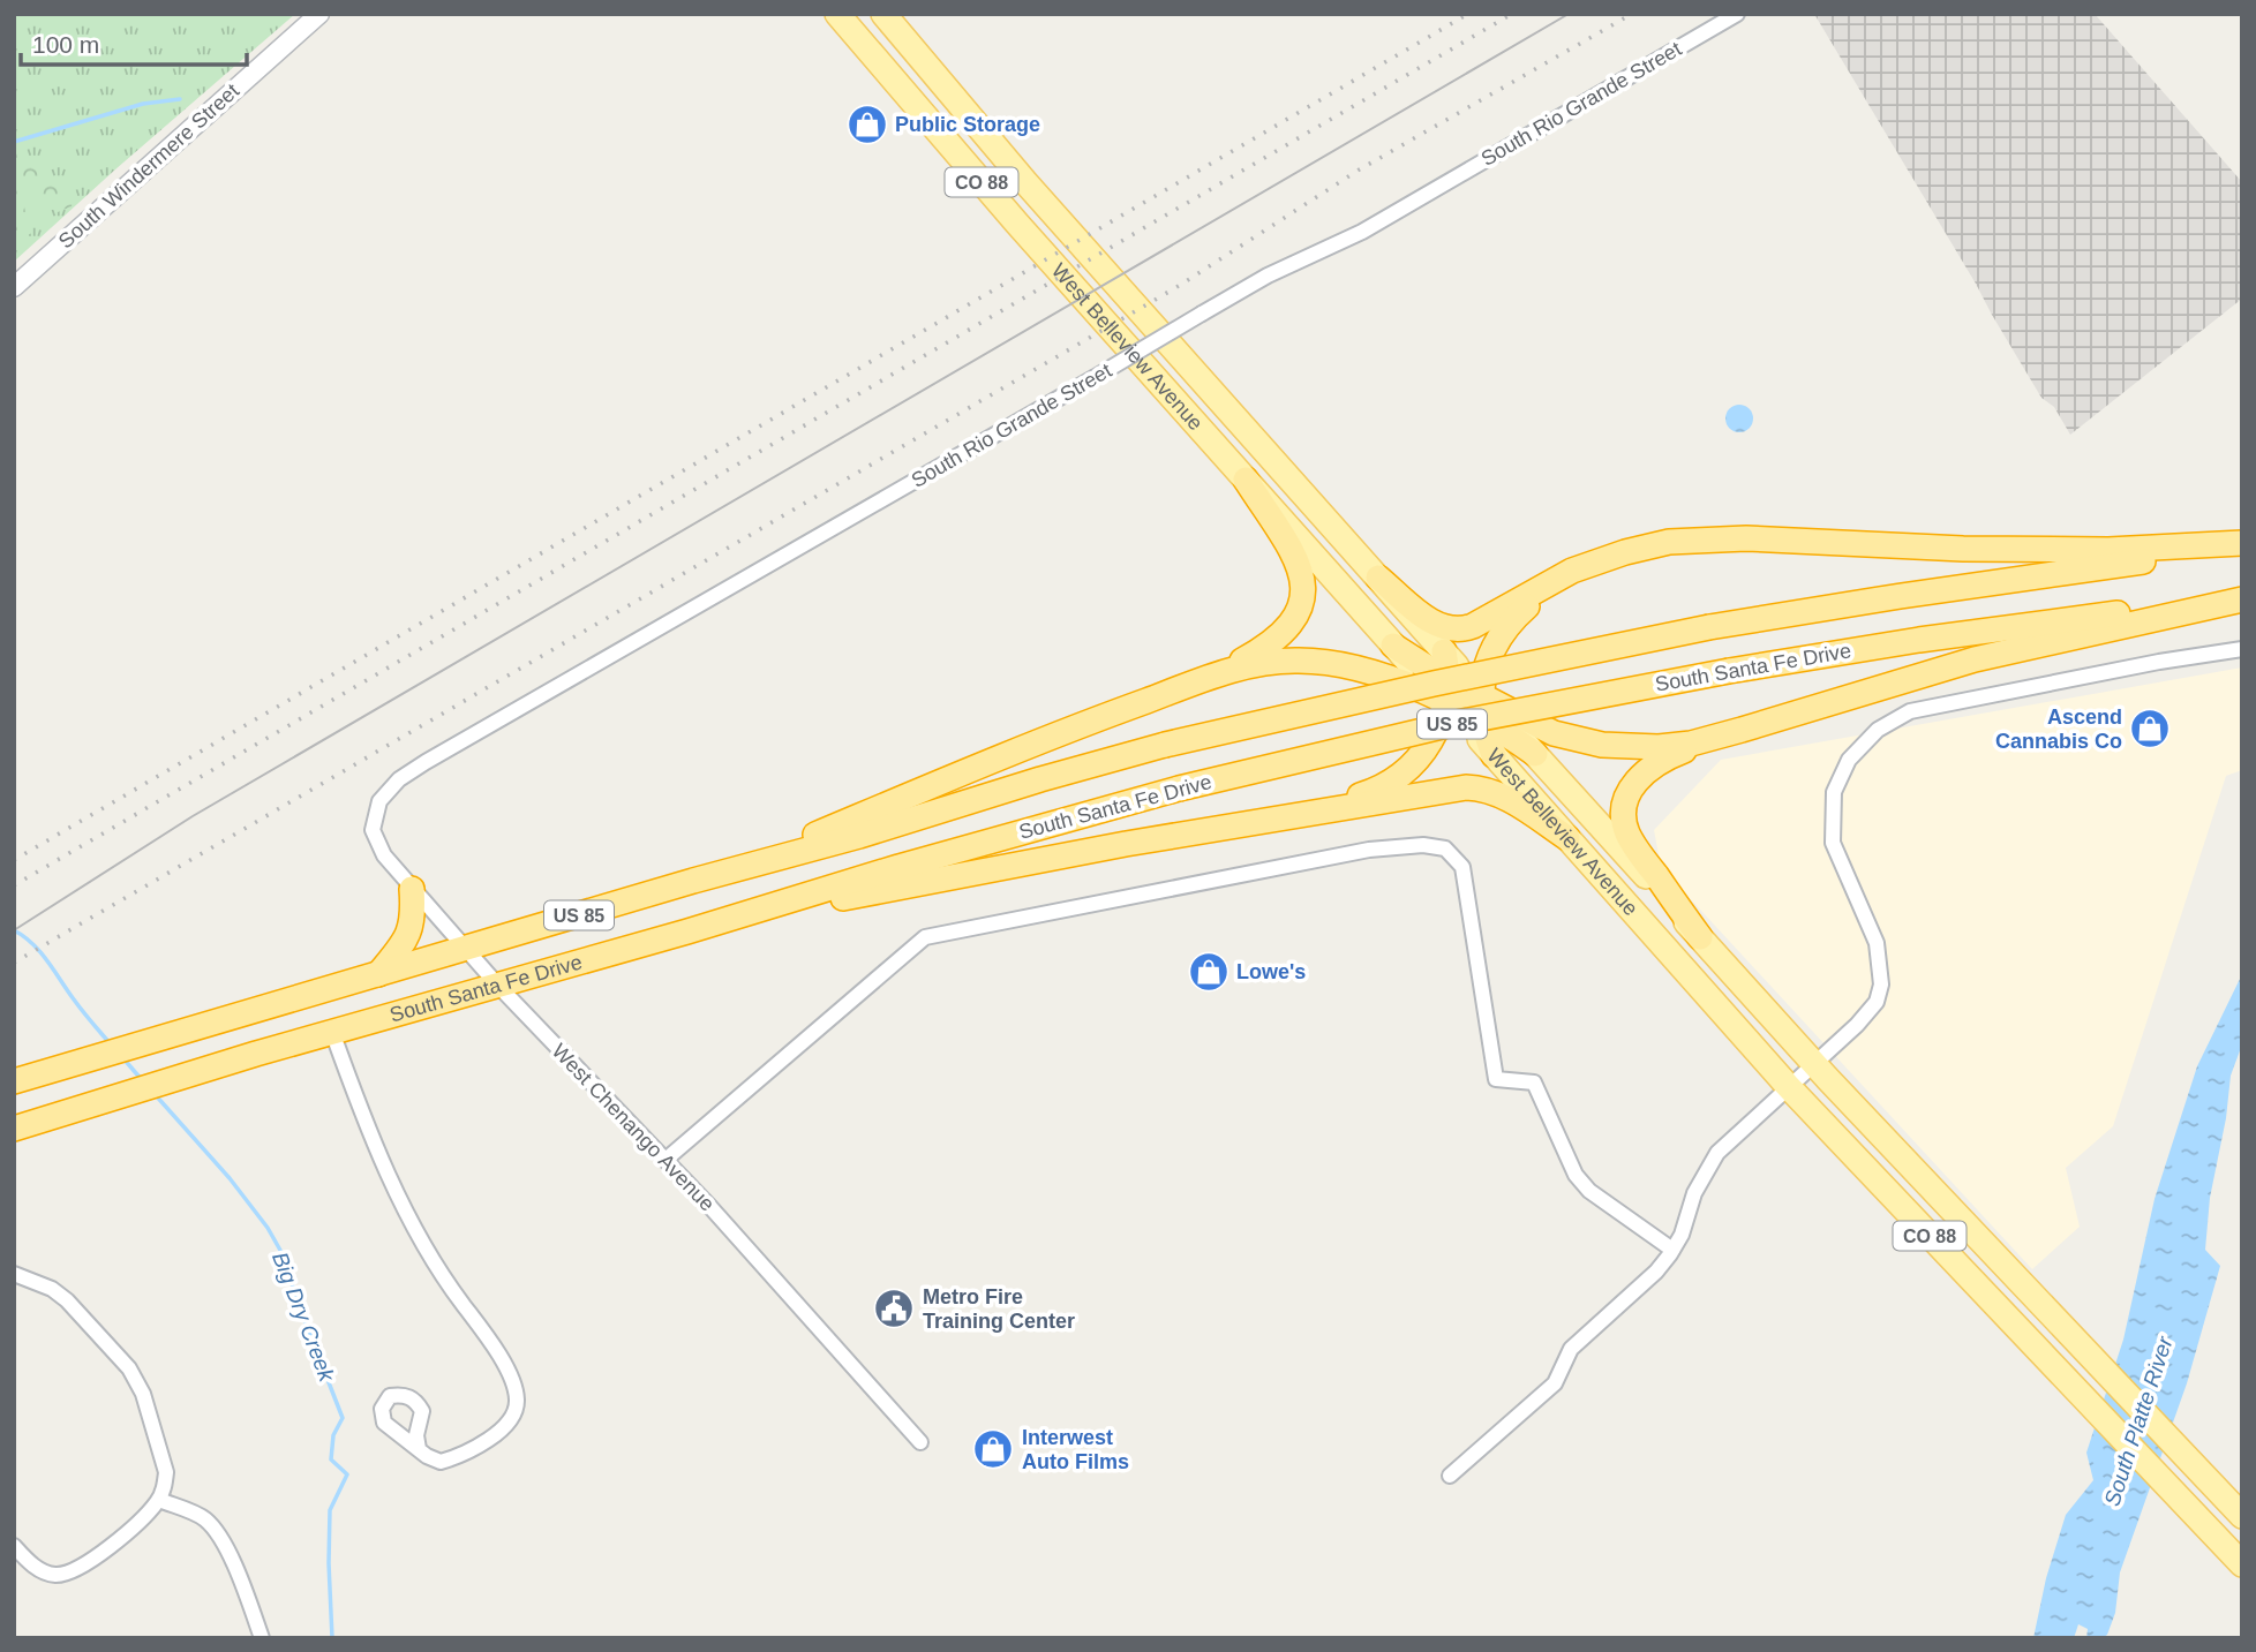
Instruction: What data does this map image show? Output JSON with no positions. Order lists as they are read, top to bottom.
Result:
{
  "streets": {
    "highway": ["South Santa Fe Drive", "US 85"],
    "main road": ["CO 88", "West Belleview Avenue"],
    "street": ["South Rio Grande Street", "South Windermere Street", "West Chenango Avenue"]
  },
  "crossings": [
    ["South Rio Grande Street", "West Chenango Avenue"],
    ["South Santa Fe Drive", "West Chenango Avenue"]
  ],
  "water": ["Big Dry Creek", "South Platte River"],
  "places": {
    "shop": [
      "Public Storage",
      "Ascend Cannabis Co",
      "Lowe's",
      "Interwest Auto Films"
    ],
    "public building": ["Metro Fire Training Center"]
  },
  "scale_bar": "100 m"
}
